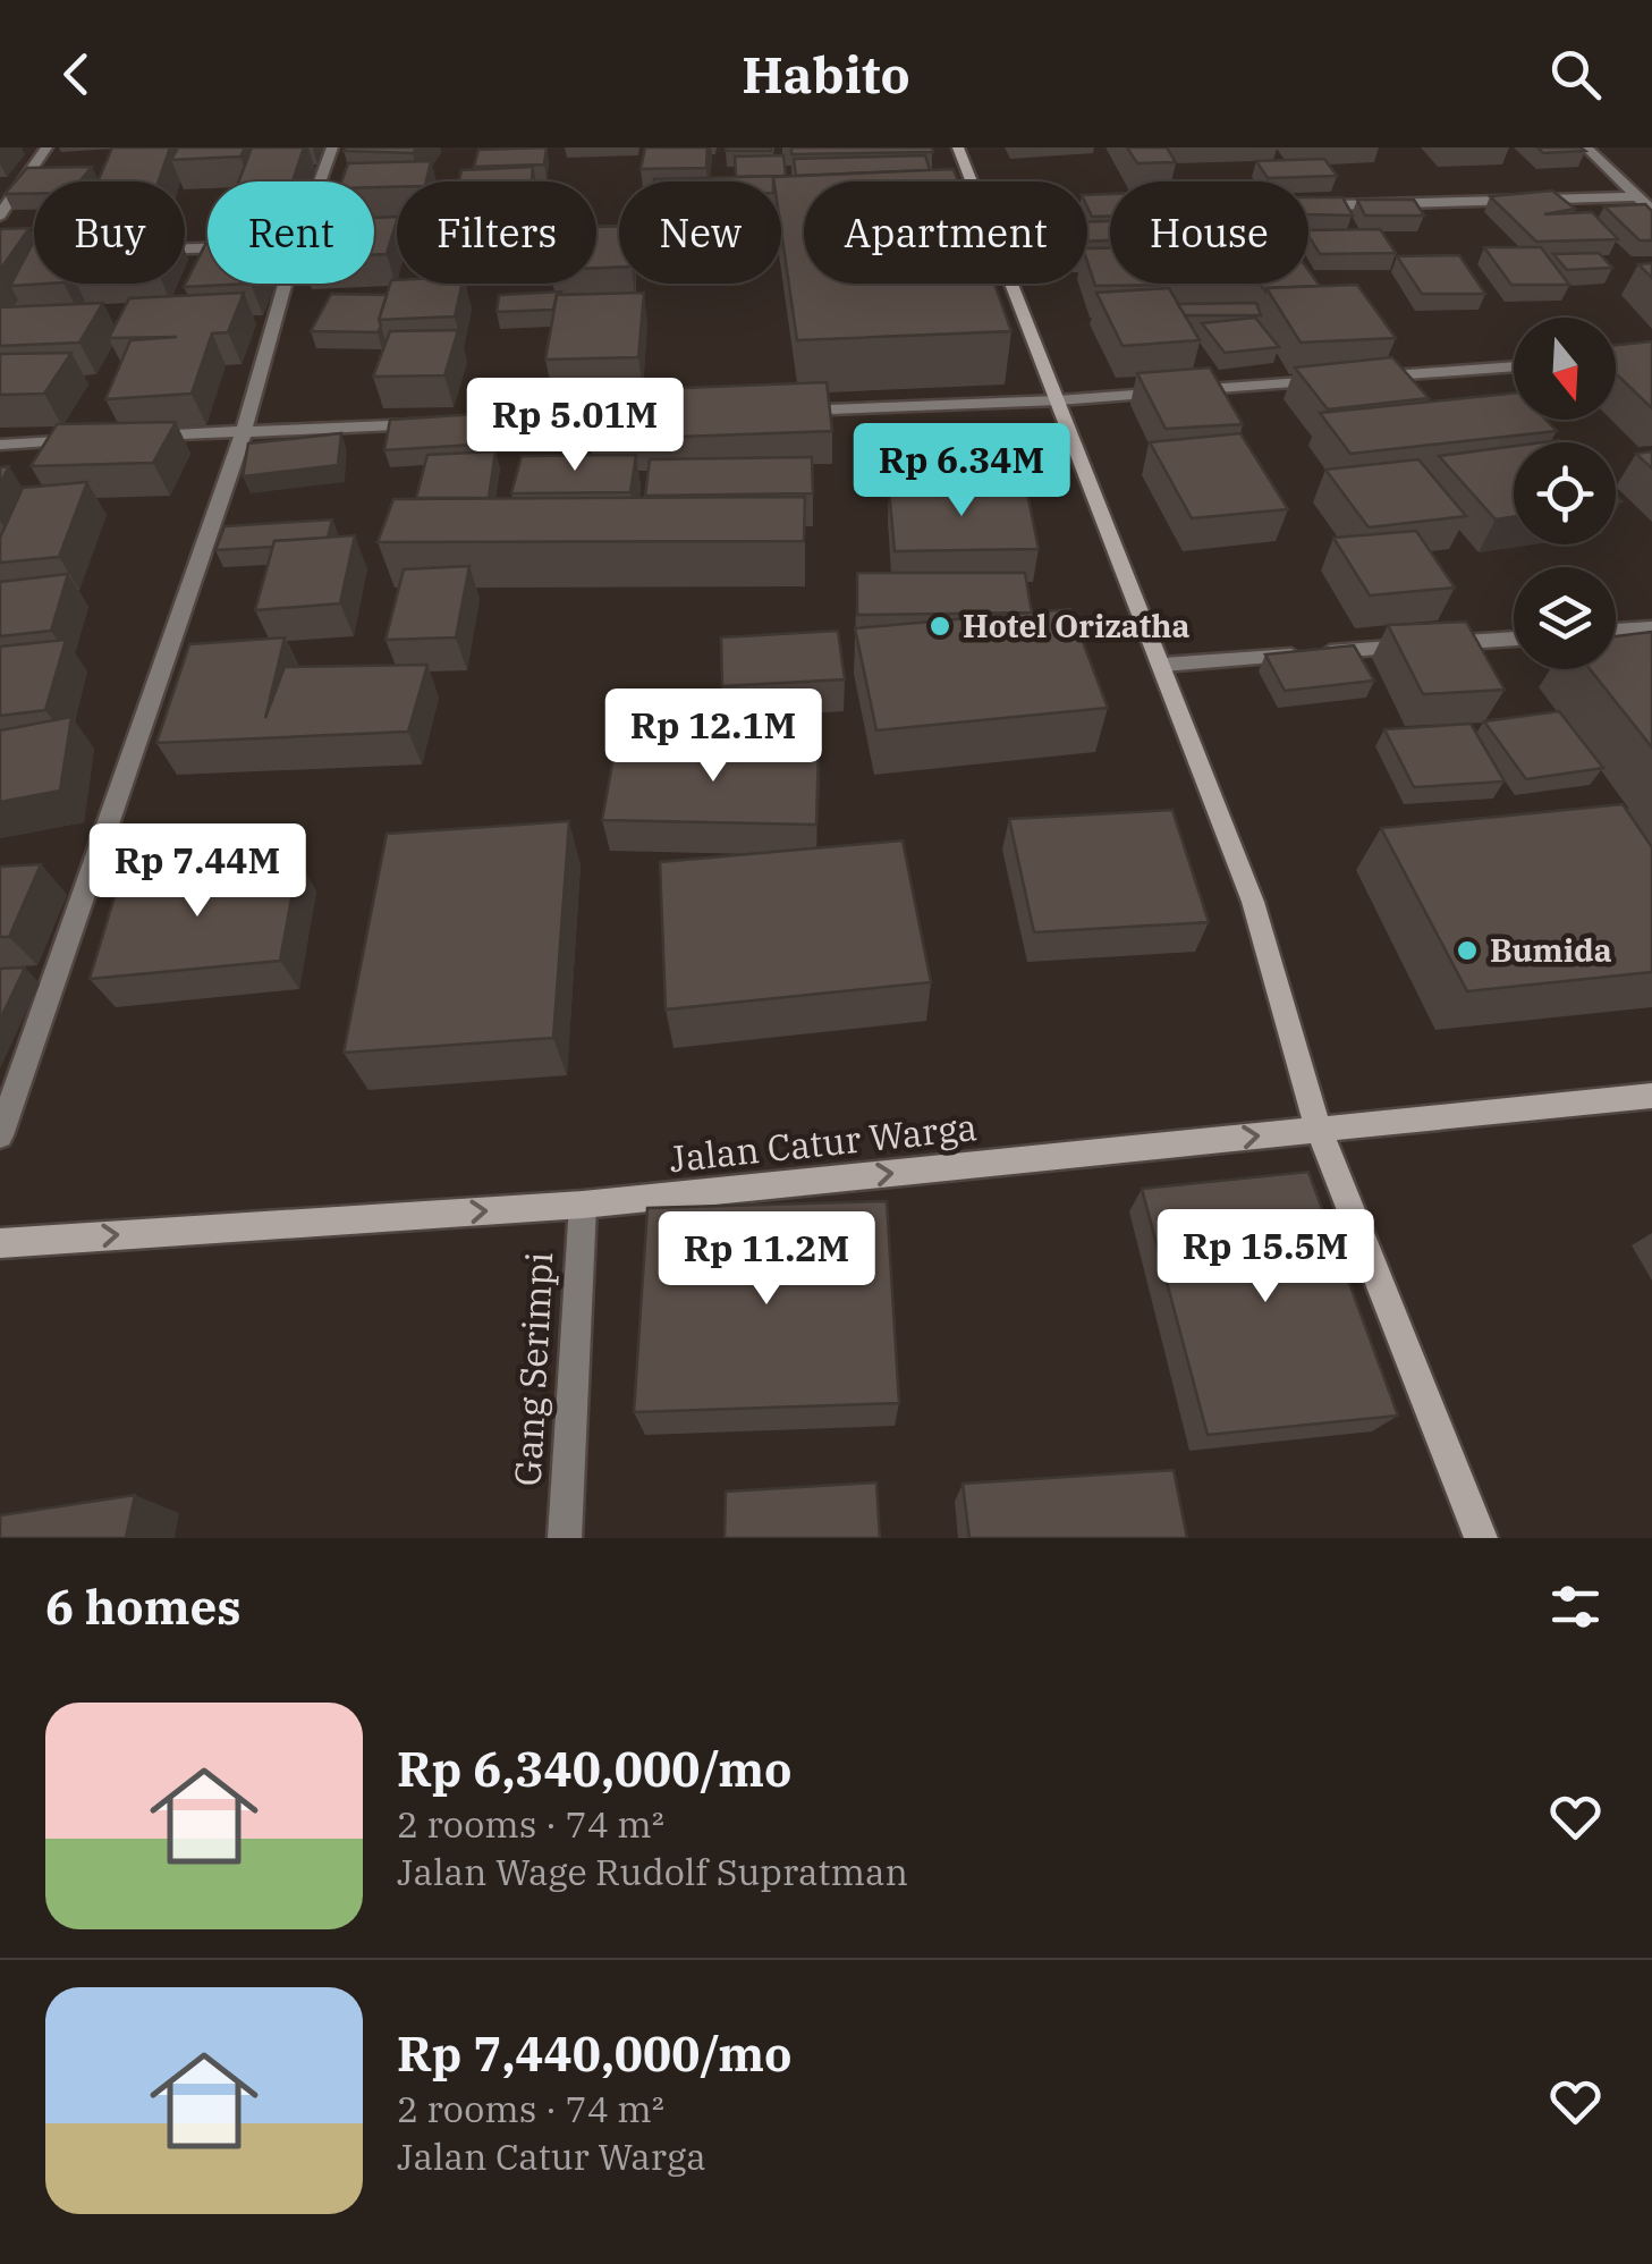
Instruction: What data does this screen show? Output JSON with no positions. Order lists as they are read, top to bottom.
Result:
{
  "streets": {
    "street": ["Jalan Catur Warga", "Gang Serimpi"]
  },
  "crossings": [
    ["Jalan Catur Warga", "Gang Serimpi"]
  ],
  "one_way": ["Jalan Catur Warga"],
  "places": ["Hotel Orizatha", "Bumida"],
  "north": "bottom",
  "page": {
    "header": "Habito",
    "chip": [
      "Buy",
      "Rent",
      "Filters",
      "New",
      "Apartment",
      "House"
    ],
    "price": [
      "Rp 5.01M",
      "Rp 6.34M",
      "Rp 12.1M",
      "Rp 7.44M",
      "Rp 15.5M",
      "Rp 11.2M"
    ],
    "heading": "6 homes",
    "list": [
      {
        "name": "Rp 6,340,000/mo",
        "note": "2 rooms · 74 m² · Jalan Wage Rudolf Supratman"
      },
      {
        "name": "Rp 7,440,000/mo",
        "note": "2 rooms · 74 m² · Jalan Catur Warga"
      }
    ]
  }
}
